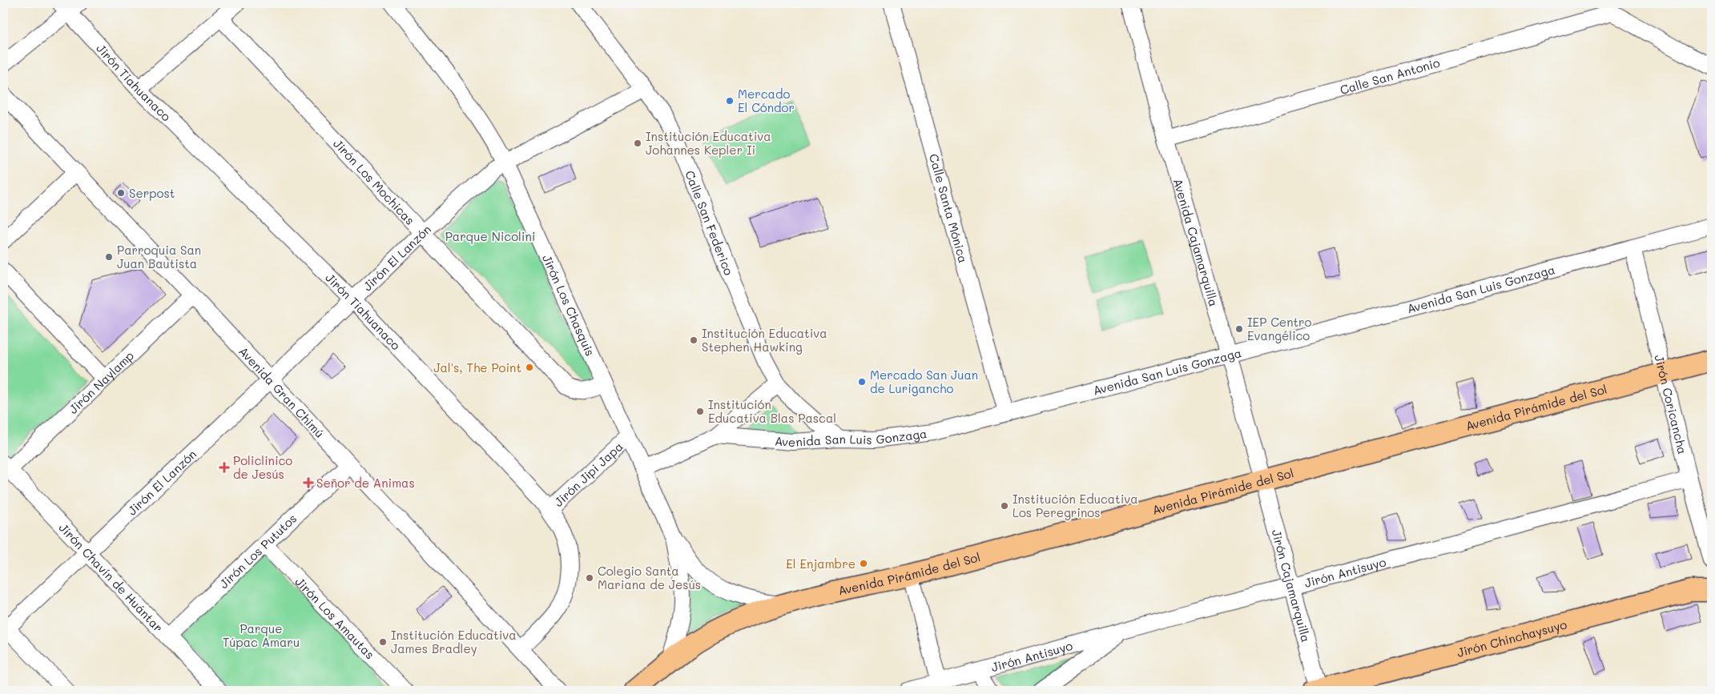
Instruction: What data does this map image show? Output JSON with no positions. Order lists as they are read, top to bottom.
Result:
{
  "streets": {
    "main road": ["Avenida Pirámide del Sol", "Jirón Chinchaysuyo"],
    "street": [
      "Calle San Antonio",
      "Jirón Tiahuanaco",
      "Jirón Los Mochicas",
      "Calle Santa Mónica",
      "Calle San Federico",
      "Avenida Cajamarquilla",
      "Jirón El Lanzón",
      "Avenida San Luis Gonzaga",
      "Jirón Los Chasquis",
      "Jirón Naylamp",
      "Avenida Gran Chimú",
      "Jirón Coricancha",
      "Jirón Jipi Japa",
      "Jirón Los Pututos",
      "Jirón Antisuyo",
      "Jirón Chavín de Huántar",
      "Jirón Cajamarquilla",
      "Jirón Los Amautas"
    ]
  },
  "crossings": [
    ["Calle San Antonio", "Avenida Cajamarquilla"],
    ["Jirón Tiahuanaco", "Jirón El Lanzón"],
    ["Jirón Tiahuanaco", "Avenida Gran Chimú"],
    ["Jirón Tiahuanaco", "Jirón Jipi Japa"],
    ["Jirón Los Mochicas", "Jirón El Lanzón"],
    ["Jirón Los Mochicas", "Jirón Los Chasquis"],
    ["Calle Santa Mónica", "Avenida San Luis Gonzaga"],
    ["Calle San Federico", "Jirón El Lanzón"],
    ["Calle San Federico", "Avenida San Luis Gonzaga"],
    ["Avenida Cajamarquilla", "Avenida San Luis Gonzaga"],
    ["Avenida Cajamarquilla", "Avenida Pirámide del Sol"],
    ["Avenida Cajamarquilla", "Jirón Cajamarquilla"],
    ["Jirón El Lanzón", "Jirón Los Chasquis"],
    ["Jirón El Lanzón", "Avenida Gran Chimú"],
    ["Jirón El Lanzón", "Jirón Chavín de Huántar"],
    ["Avenida San Luis Gonzaga", "Jirón Los Chasquis"],
    ["Avenida San Luis Gonzaga", "Jirón Coricancha"],
    ["Jirón Los Chasquis", "Avenida Pirámide del Sol"],
    ["Jirón Los Chasquis", "Jirón Jipi Japa"],
    ["Jirón Naylamp", "Avenida Gran Chimú"],
    ["Jirón Naylamp", "Jirón Chavín de Huántar"],
    ["Avenida Gran Chimú", "Jirón Los Pututos"],
    ["Jirón Coricancha", "Avenida Pirámide del Sol"],
    ["Jirón Coricancha", "Jirón Antisuyo"],
    ["Avenida Pirámide del Sol", "Jirón Cajamarquilla"],
    ["Jirón Los Pututos", "Jirón Chavín de Huántar"],
    ["Jirón Los Pututos", "Jirón Los Amautas"],
    ["Jirón Antisuyo", "Jirón Cajamarquilla"],
    ["Jirón Cajamarquilla", "Jirón Chinchaysuyo"]
  ],
  "parks": ["Parque Nicolini", "Parque Túpac Amaru"],
  "places": {
    "other": [
      "Mercado El Cóndor",
      "Institución Educativa Johannes Kepler Ii",
      "Serpost",
      "Parroquia San Juan Bautista",
      "IEP Centro Evangélico",
      "Institución Educativa Stephen Hawking",
      "Jal's, The Point",
      "Mercado San Juan de Lurigancho",
      "Institución Educativa Blas Pascal",
      "Institución Educativa Los Peregrinos",
      "El Enjambre",
      "Colegio Santa Mariana de Jesús",
      "Institución Educativa James Bradley"
    ],
    "health": ["Policlinico de Jesús", "Señor de Animas"]
  }
}
